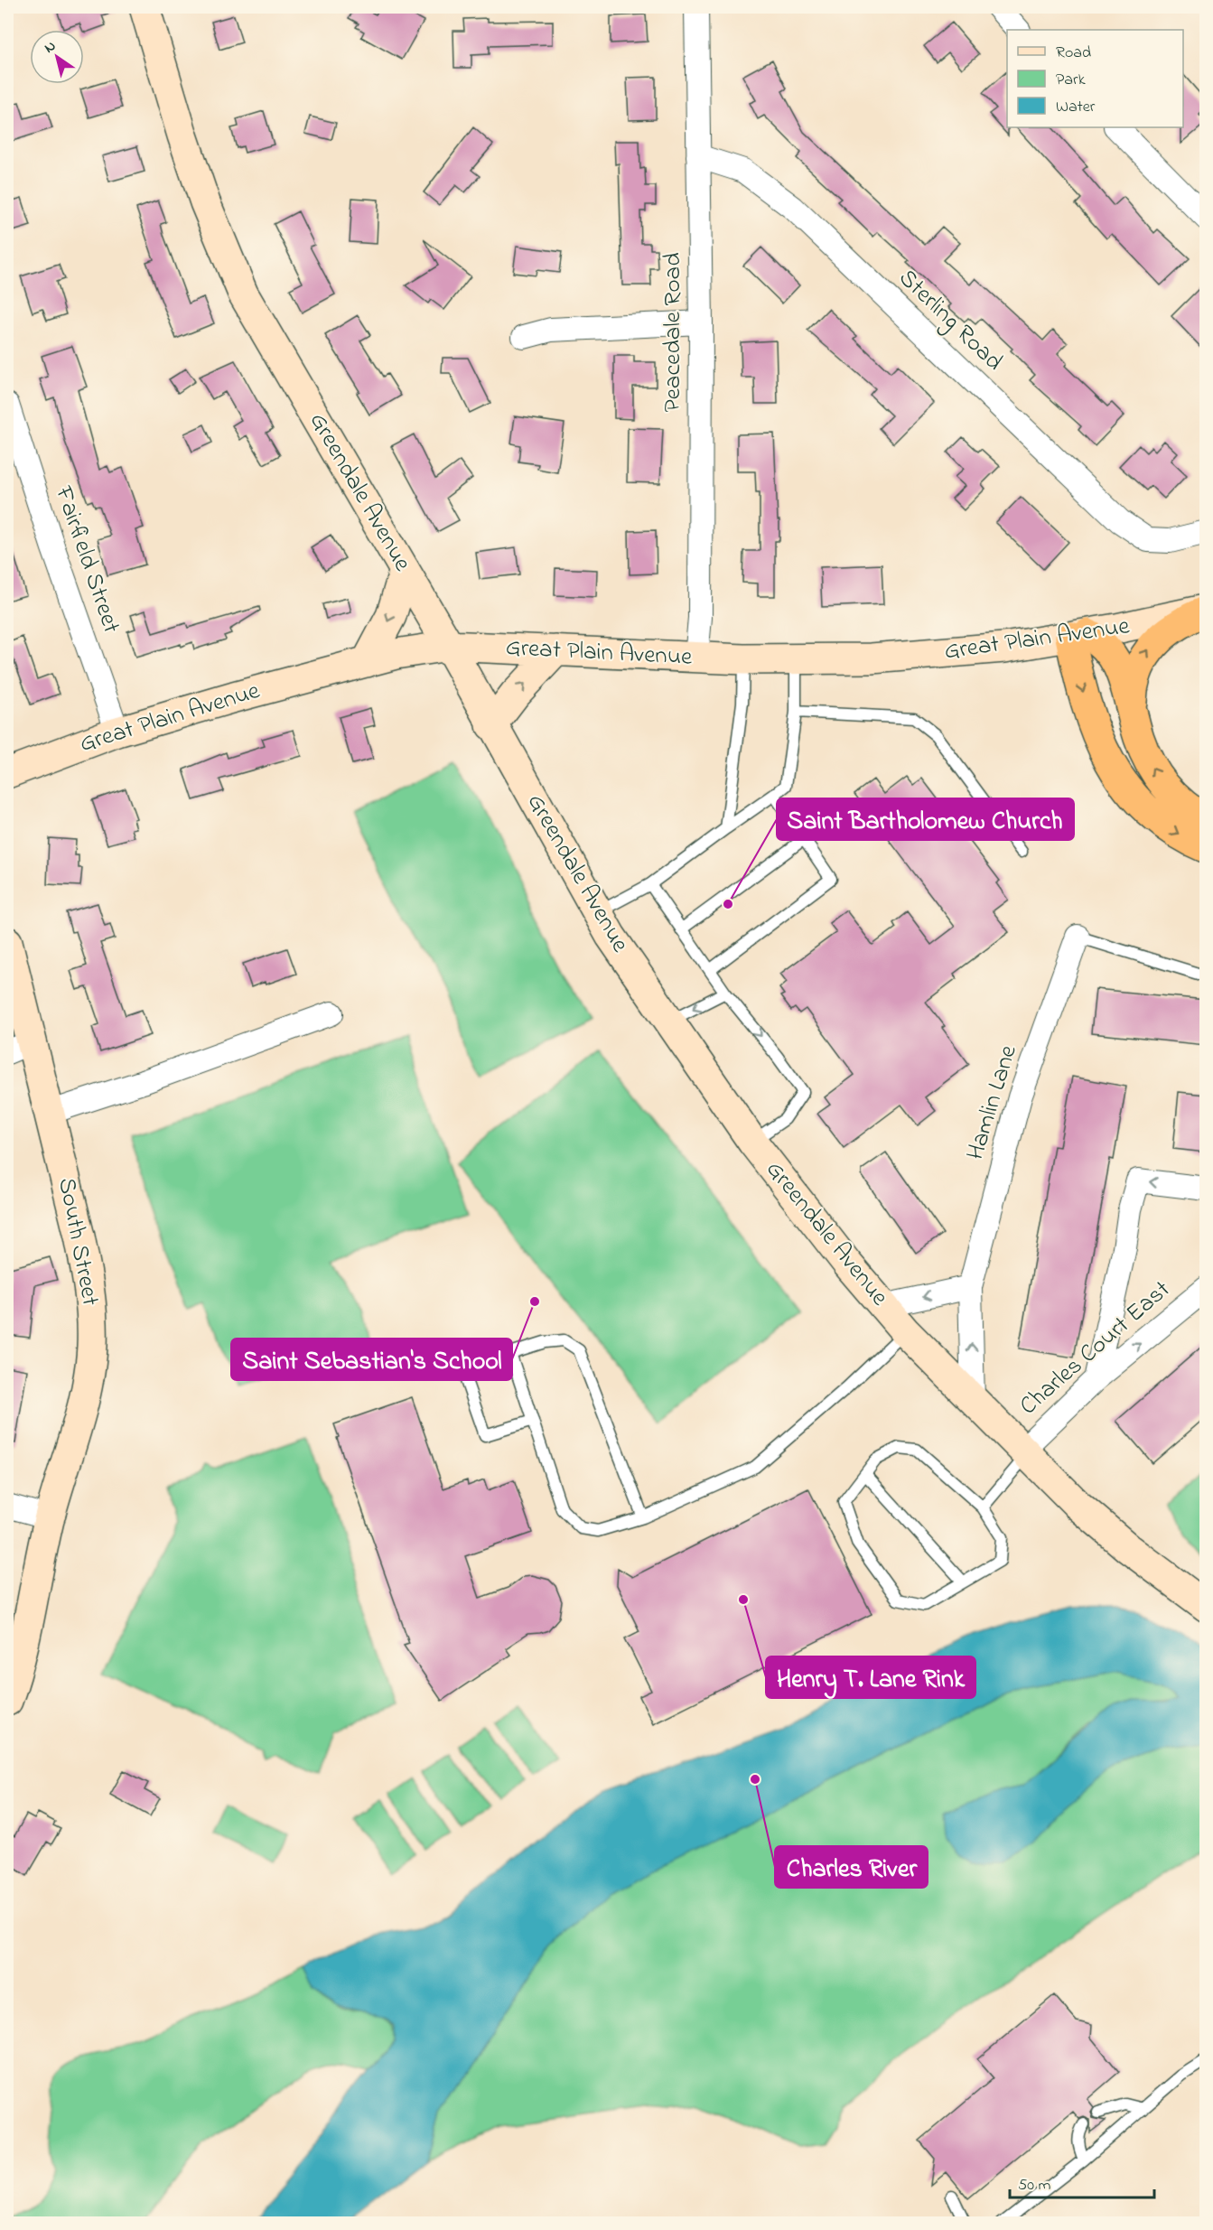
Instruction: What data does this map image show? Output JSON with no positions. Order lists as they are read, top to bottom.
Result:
{
  "streets": {
    "main road": ["Greendale Avenue", "Great Plain Avenue", "South Street"],
    "street": [
      "Sterling Road",
      "Peacedale Road",
      "Fairfield Street",
      "Hamlin Lane",
      "Charles Court East"
    ]
  },
  "crossings": [
    ["Sterling Road", "Peacedale Road"],
    ["Peacedale Road", "Great Plain Avenue"],
    ["Greendale Avenue", "Great Plain Avenue"],
    ["Greendale Avenue", "Hamlin Lane"],
    ["Greendale Avenue", "Charles Court East"],
    ["Fairfield Street", "Great Plain Avenue"]
  ],
  "one_way": ["Charles Court East"],
  "places": [
    "Saint Bartholomew Church",
    "Saint Sebastian's School",
    "Henry T. Lane Rink",
    "Charles River"
  ],
  "legend": ["Road", "Park", "Water"],
  "scale_bar": "50 m",
  "north": "top left"
}
